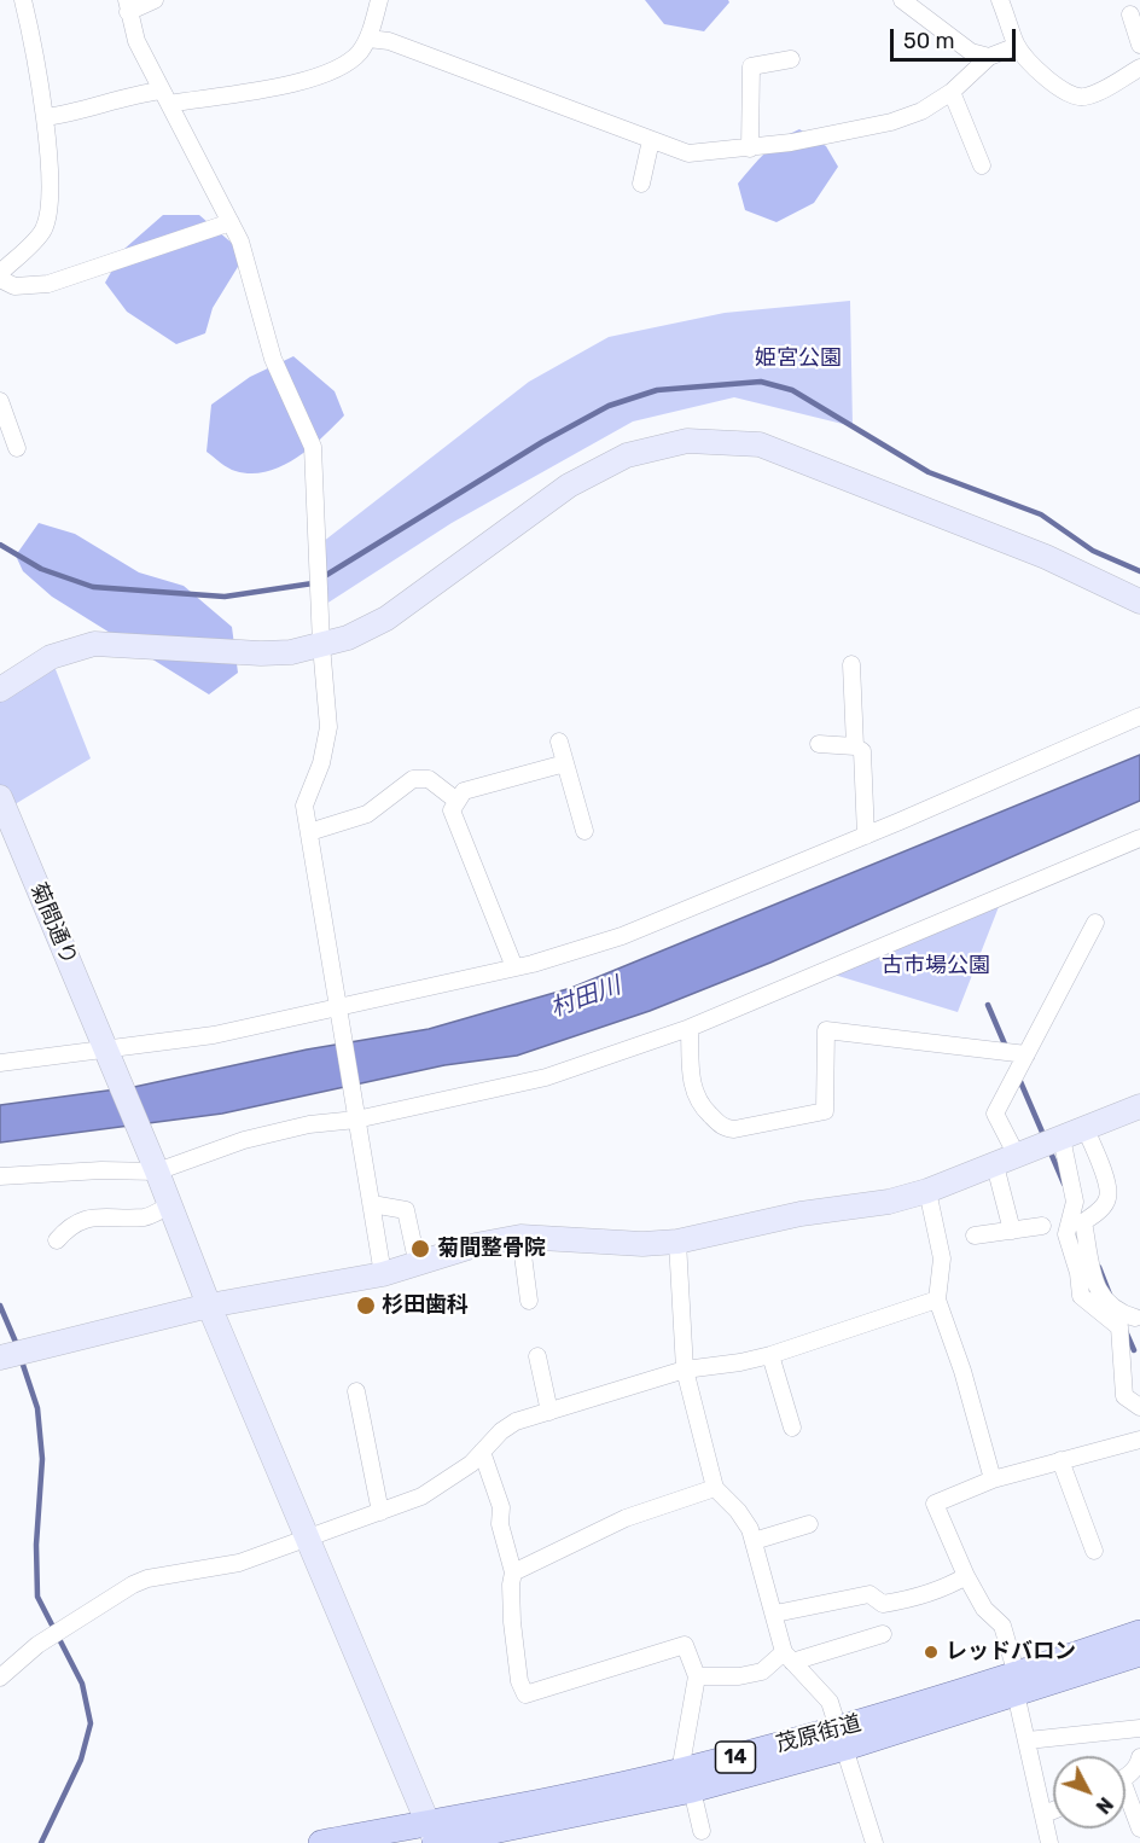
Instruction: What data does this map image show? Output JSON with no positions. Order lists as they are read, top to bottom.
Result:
{
  "streets": {
    "main road": ["茂原街道", "14"],
    "street": ["菊間通り"]
  },
  "crossings": [
    ["菊間通り", "茂原街道"]
  ],
  "water": ["村田川"],
  "parks": ["姫宮公園", "古市場公園"],
  "places": ["菊間整骨院", "杉田歯科", "レッドバロン"],
  "scale_bar": "50 m",
  "north": "bottom right"
}
